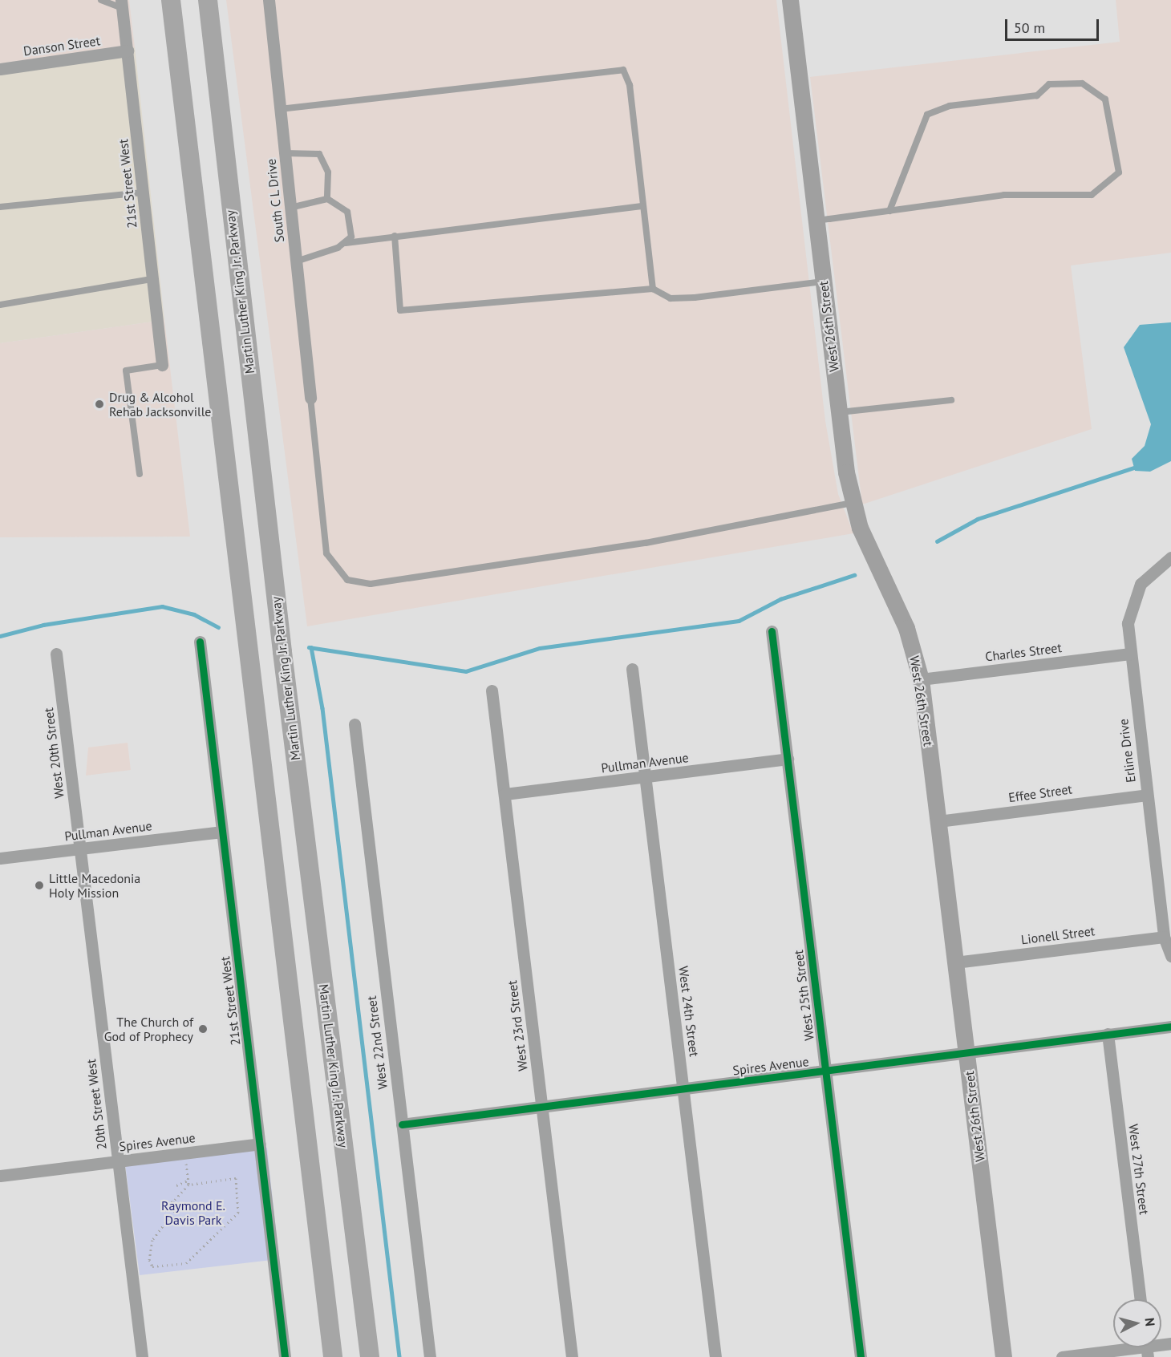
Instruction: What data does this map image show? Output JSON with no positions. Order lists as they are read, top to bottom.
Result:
{
  "streets": {
    "highway": ["Martin Luther King Jr. Parkway"],
    "main road": ["West 26th Street"],
    "street": [
      "Danson Street",
      "21st Street West",
      "South C L Drive",
      "Charles Street",
      "Erline Drive",
      "West 20th Street",
      "Pullman Avenue",
      "Effee Street",
      "Lionell Street",
      "West 25th Street",
      "West 24th Street",
      "West 23rd Street",
      "West 22nd Street",
      "Spires Avenue",
      "20th Street West",
      "West 27th Street"
    ]
  },
  "crossings": [
    ["Danson Street", "21st Street West"],
    ["21st Street West", "Pullman Avenue"],
    ["21st Street West", "Spires Avenue"],
    ["West 26th Street", "Charles Street"],
    ["West 26th Street", "Effee Street"],
    ["West 26th Street", "Lionell Street"],
    ["West 26th Street", "Spires Avenue"],
    ["Charles Street", "Erline Drive"],
    ["Erline Drive", "Effee Street"],
    ["Erline Drive", "Lionell Street"],
    ["West 20th Street", "Pullman Avenue"],
    ["West 20th Street", "20th Street West"],
    ["Pullman Avenue", "West 25th Street"],
    ["Pullman Avenue", "West 24th Street"],
    ["Pullman Avenue", "West 23rd Street"],
    ["Pullman Avenue", "20th Street West"],
    ["West 25th Street", "Spires Avenue"],
    ["West 24th Street", "Spires Avenue"],
    ["West 23rd Street", "Spires Avenue"],
    ["West 22nd Street", "Spires Avenue"],
    ["Spires Avenue", "20th Street West"],
    ["Spires Avenue", "West 27th Street"]
  ],
  "parks": ["Raymond E. Davis Park"],
  "places": ["Drug & Alcohol Rehab Jacksonville", "Little Macedonia Holy Mission", "The Church of God of Prophecy"],
  "scale_bar": "50 m",
  "north": "right"
}
